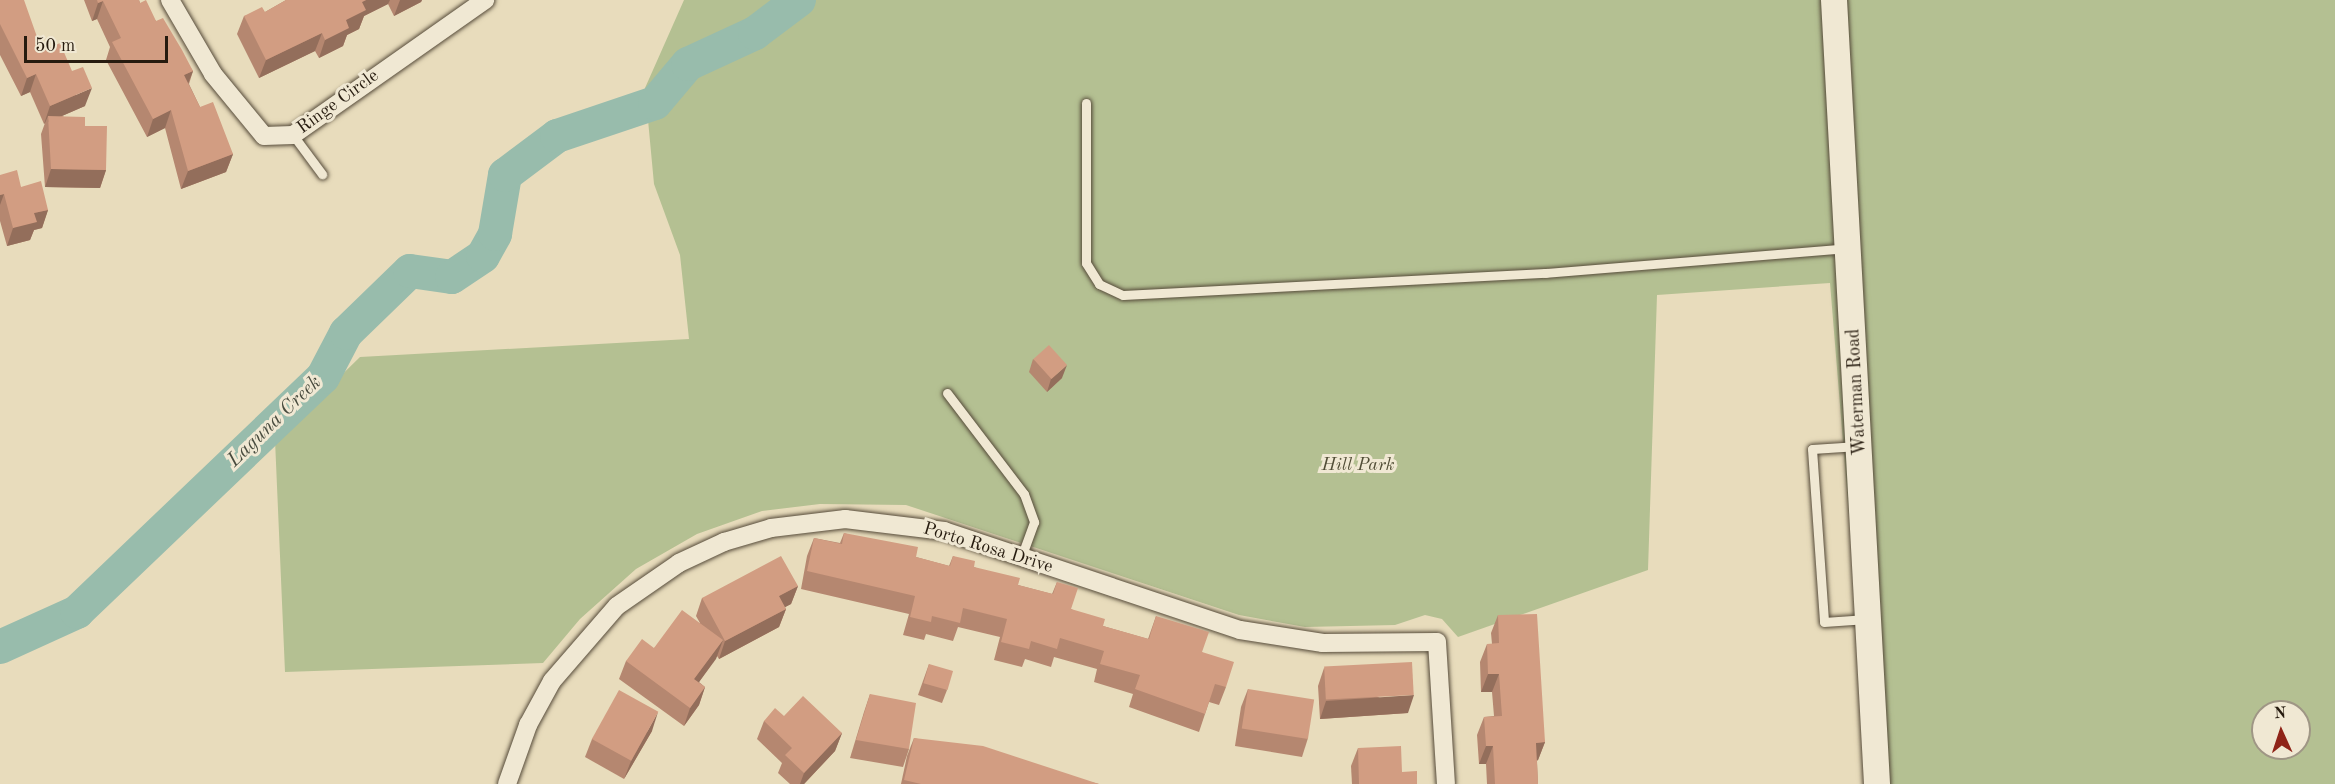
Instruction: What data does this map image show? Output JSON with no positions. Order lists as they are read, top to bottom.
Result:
{
  "streets": {
    "main road": ["Waterman Road"],
    "street": ["Ringe Circle", "Porto Rosa Drive"]
  },
  "water": ["Laguna Creek"],
  "parks": ["Hill Park"],
  "scale_bar": "50 m",
  "north": "top"
}
